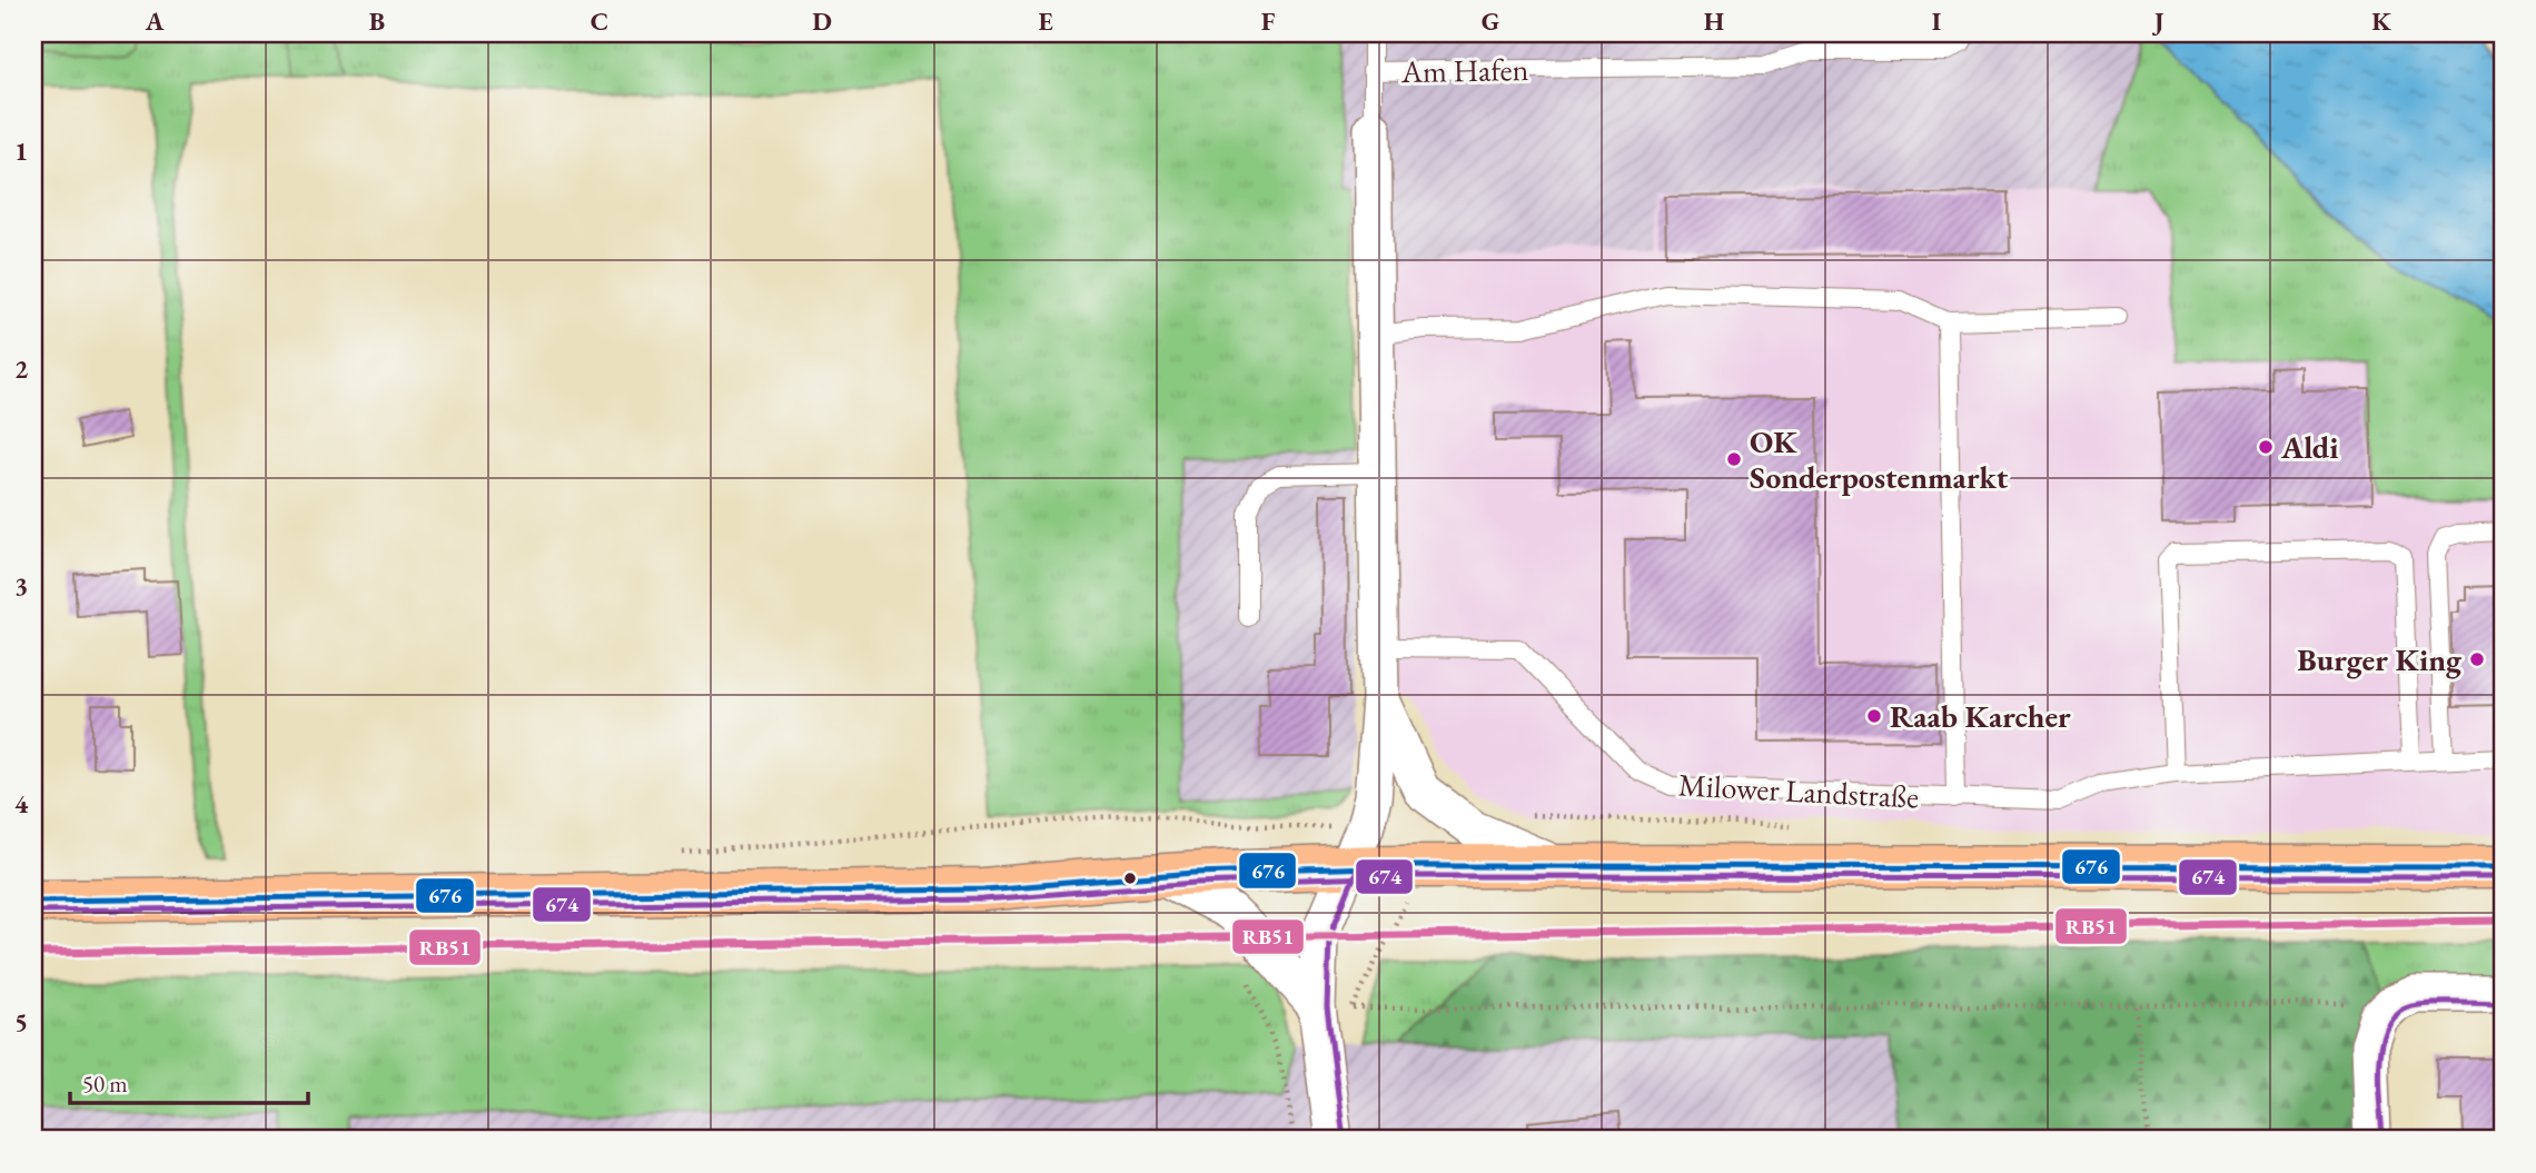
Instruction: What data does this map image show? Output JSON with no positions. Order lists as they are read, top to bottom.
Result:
{
  "streets": {
    "street": ["Am Hafen"],
    "lane": ["Milower Landstraße"]
  },
  "crossings": [
    ["Am Hafen", "Milower Landstraße"]
  ],
  "places": [
    "Aldi",
    "OK Sonderpostenmarkt",
    "Burger King",
    "Raab Karcher"
  ],
  "lines": ["transit line 676", "transit line 674", "transit line RB51"],
  "scale_bar": "50 m",
  "grid": {
    "columns": [
      "A",
      "B",
      "C",
      "D",
      "E",
      "F",
      "G",
      "H",
      "I",
      "J",
      "K"
    ],
    "rows": [
      "1",
      "2",
      "3",
      "4",
      "5"
    ]
  }
}
